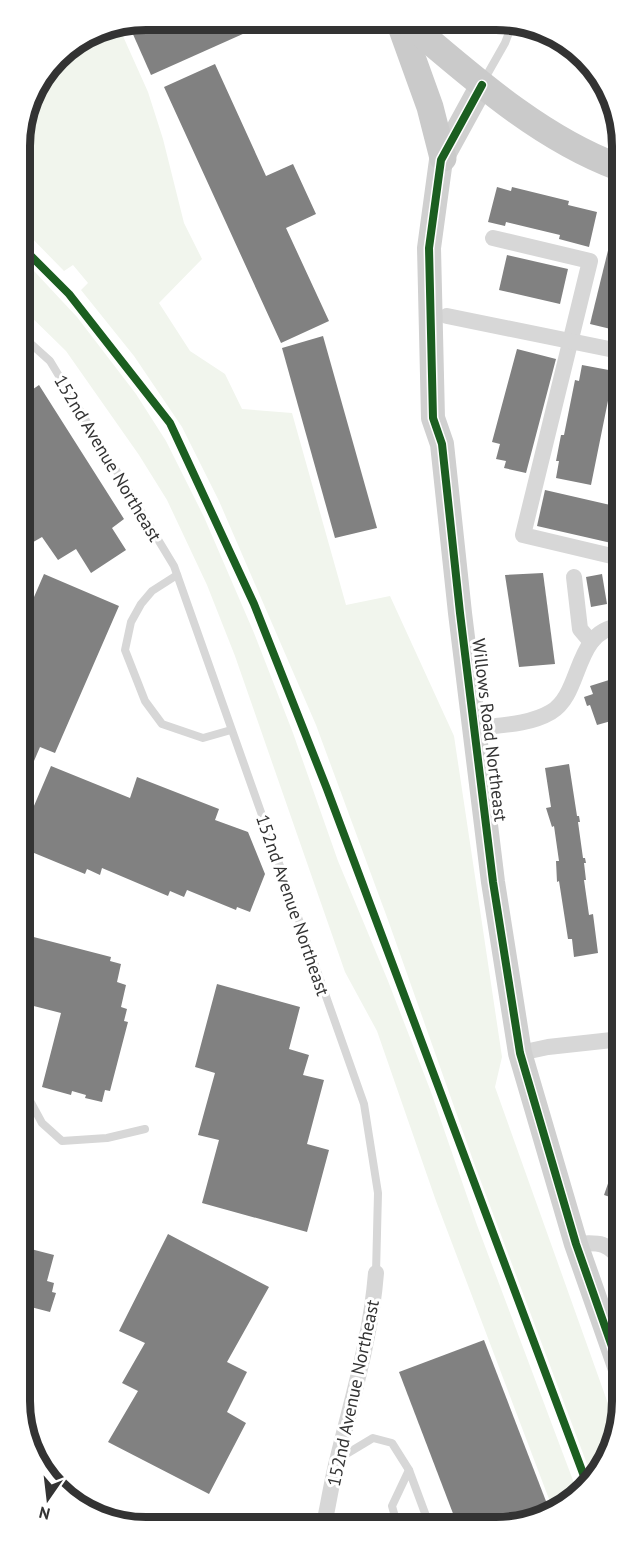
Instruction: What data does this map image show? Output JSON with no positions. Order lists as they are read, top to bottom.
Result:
{
  "streets": {
    "street": ["152nd Avenue Northeast", "Willows Road Northeast"]
  },
  "north": "bottom"
}
